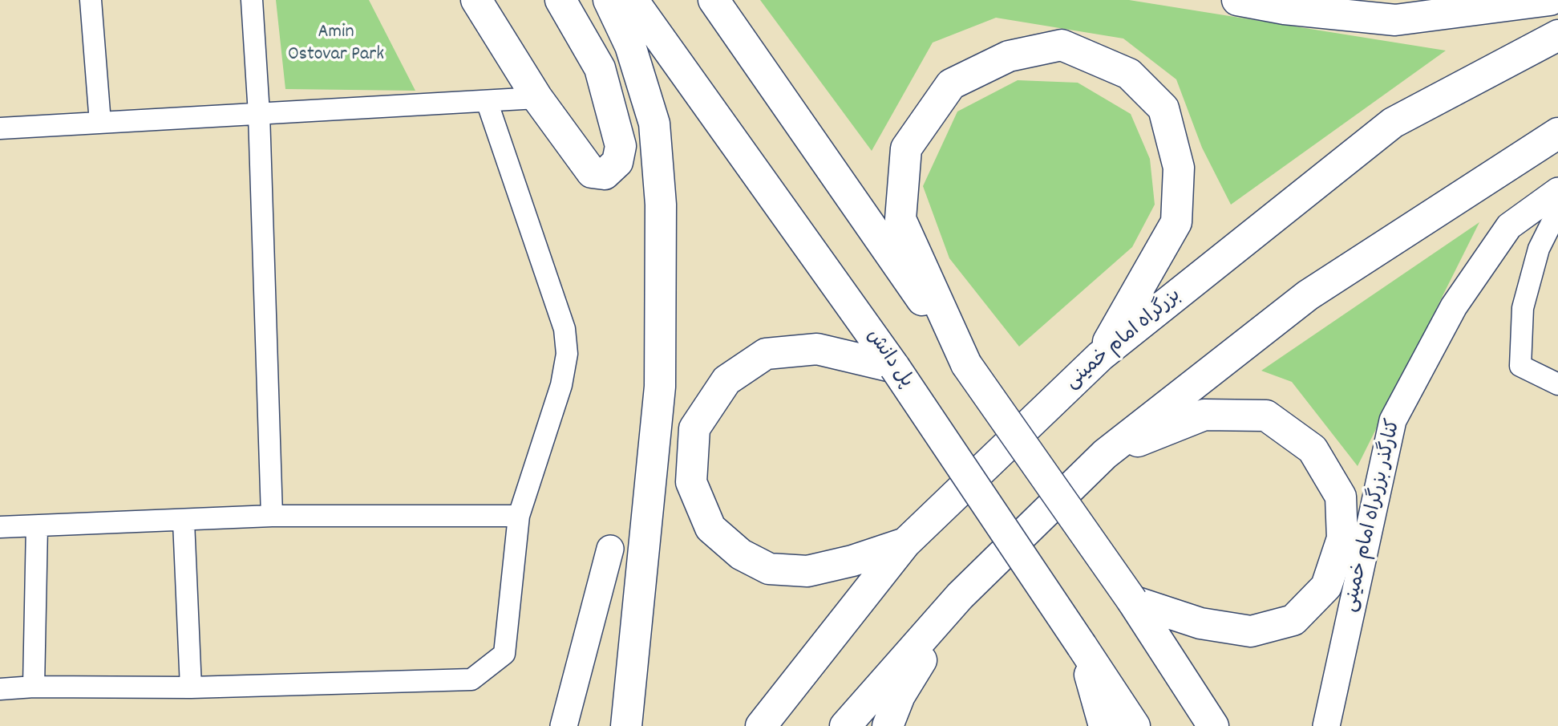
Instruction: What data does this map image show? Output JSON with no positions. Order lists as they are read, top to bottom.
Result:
{
  "streets": {
    "highway": ["بزرگراه امام خمینی", "پل دانش"],
    "street": ["کنارگذر بزرگراه امام خمینی"]
  },
  "parks": ["Amin Ostovar Park"]
}
